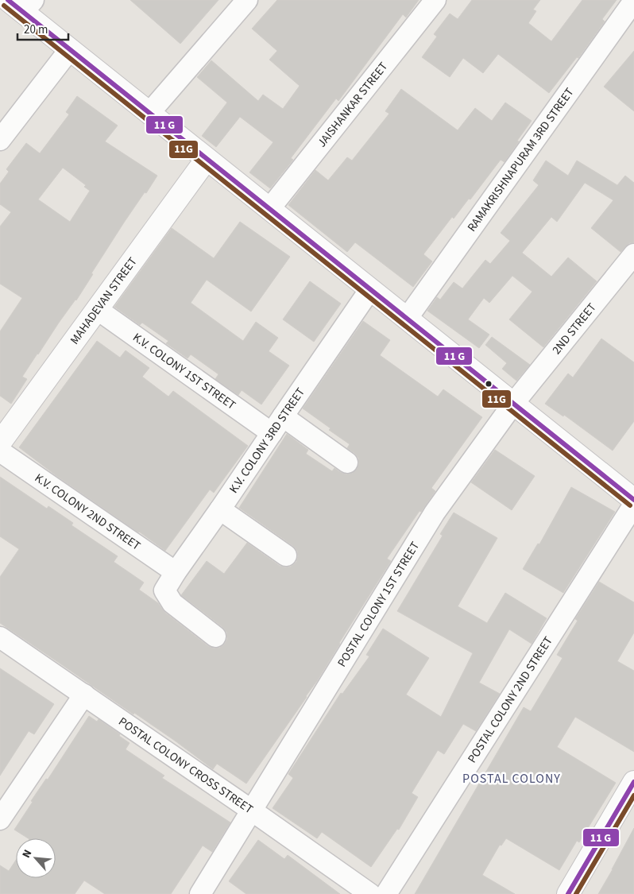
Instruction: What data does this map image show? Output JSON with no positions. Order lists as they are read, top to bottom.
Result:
{
  "streets": {
    "main road": ["MAHADEVAN STREET"],
    "street": [
      "JAISHANKAR STREET",
      "RAMAKRISHNAPURAM 3RD STREET",
      "2ND STREET",
      "K.V. COLONY 1ST STREET",
      "K.V. COLONY 3RD STREET",
      "K.V. COLONY 2ND STREET",
      "POSTAL COLONY 1ST STREET",
      "POSTAL COLONY 2ND STREET",
      "POSTAL COLONY CROSS STREET"
    ]
  },
  "crossings": [
    ["MAHADEVAN STREET", "K.V. COLONY 1ST STREET"],
    ["2ND STREET", "POSTAL COLONY 1ST STREET"],
    ["K.V. COLONY 1ST STREET", "K.V. COLONY 3RD STREET"],
    ["K.V. COLONY 3RD STREET", "K.V. COLONY 2ND STREET"],
    ["POSTAL COLONY 1ST STREET", "POSTAL COLONY CROSS STREET"]
  ],
  "districts": ["POSTAL COLONY"],
  "lines": ["transit line 11G"],
  "scale_bar": "20 m",
  "north": "top left"
}
